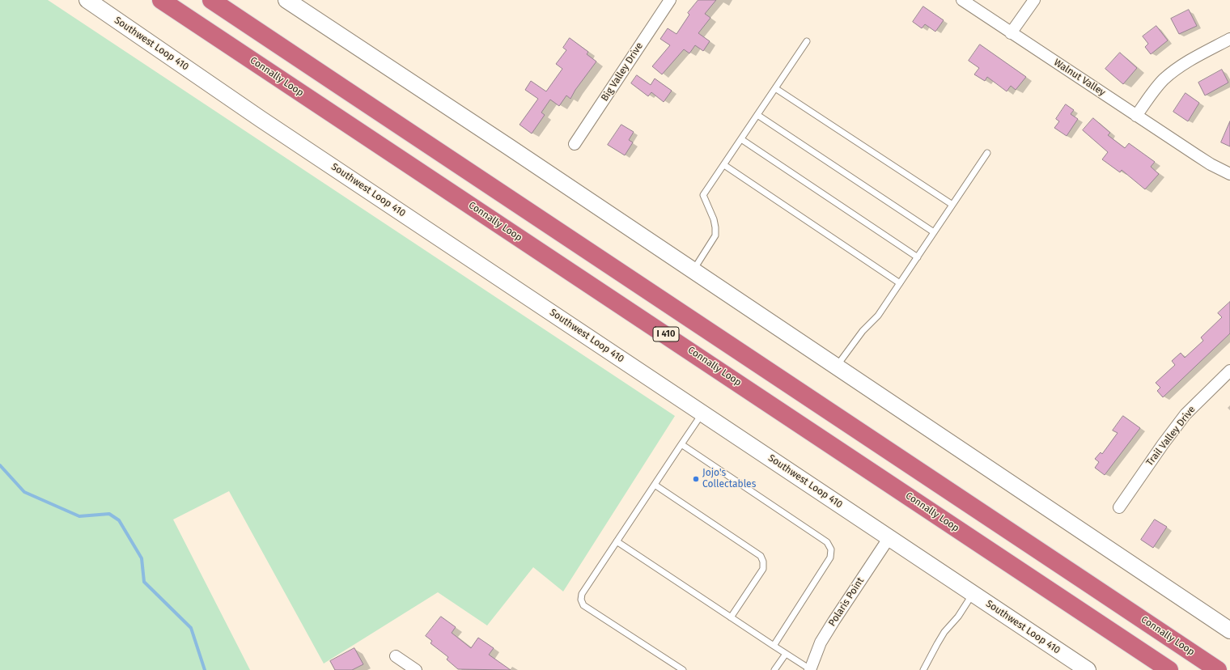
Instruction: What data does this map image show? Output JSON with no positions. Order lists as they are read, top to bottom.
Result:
{
  "streets": {
    "highway": ["Connally Loop", "I 410"],
    "main road": ["Southwest Loop 410"],
    "street": [
      "Big Valley Drive",
      "Walnut Valley",
      "Trail Valley Drive",
      "Polaris Point"
    ]
  },
  "crossings": [
    ["Southwest Loop 410", "Polaris Point"]
  ],
  "places": ["Jojo's Collectables"]
}
